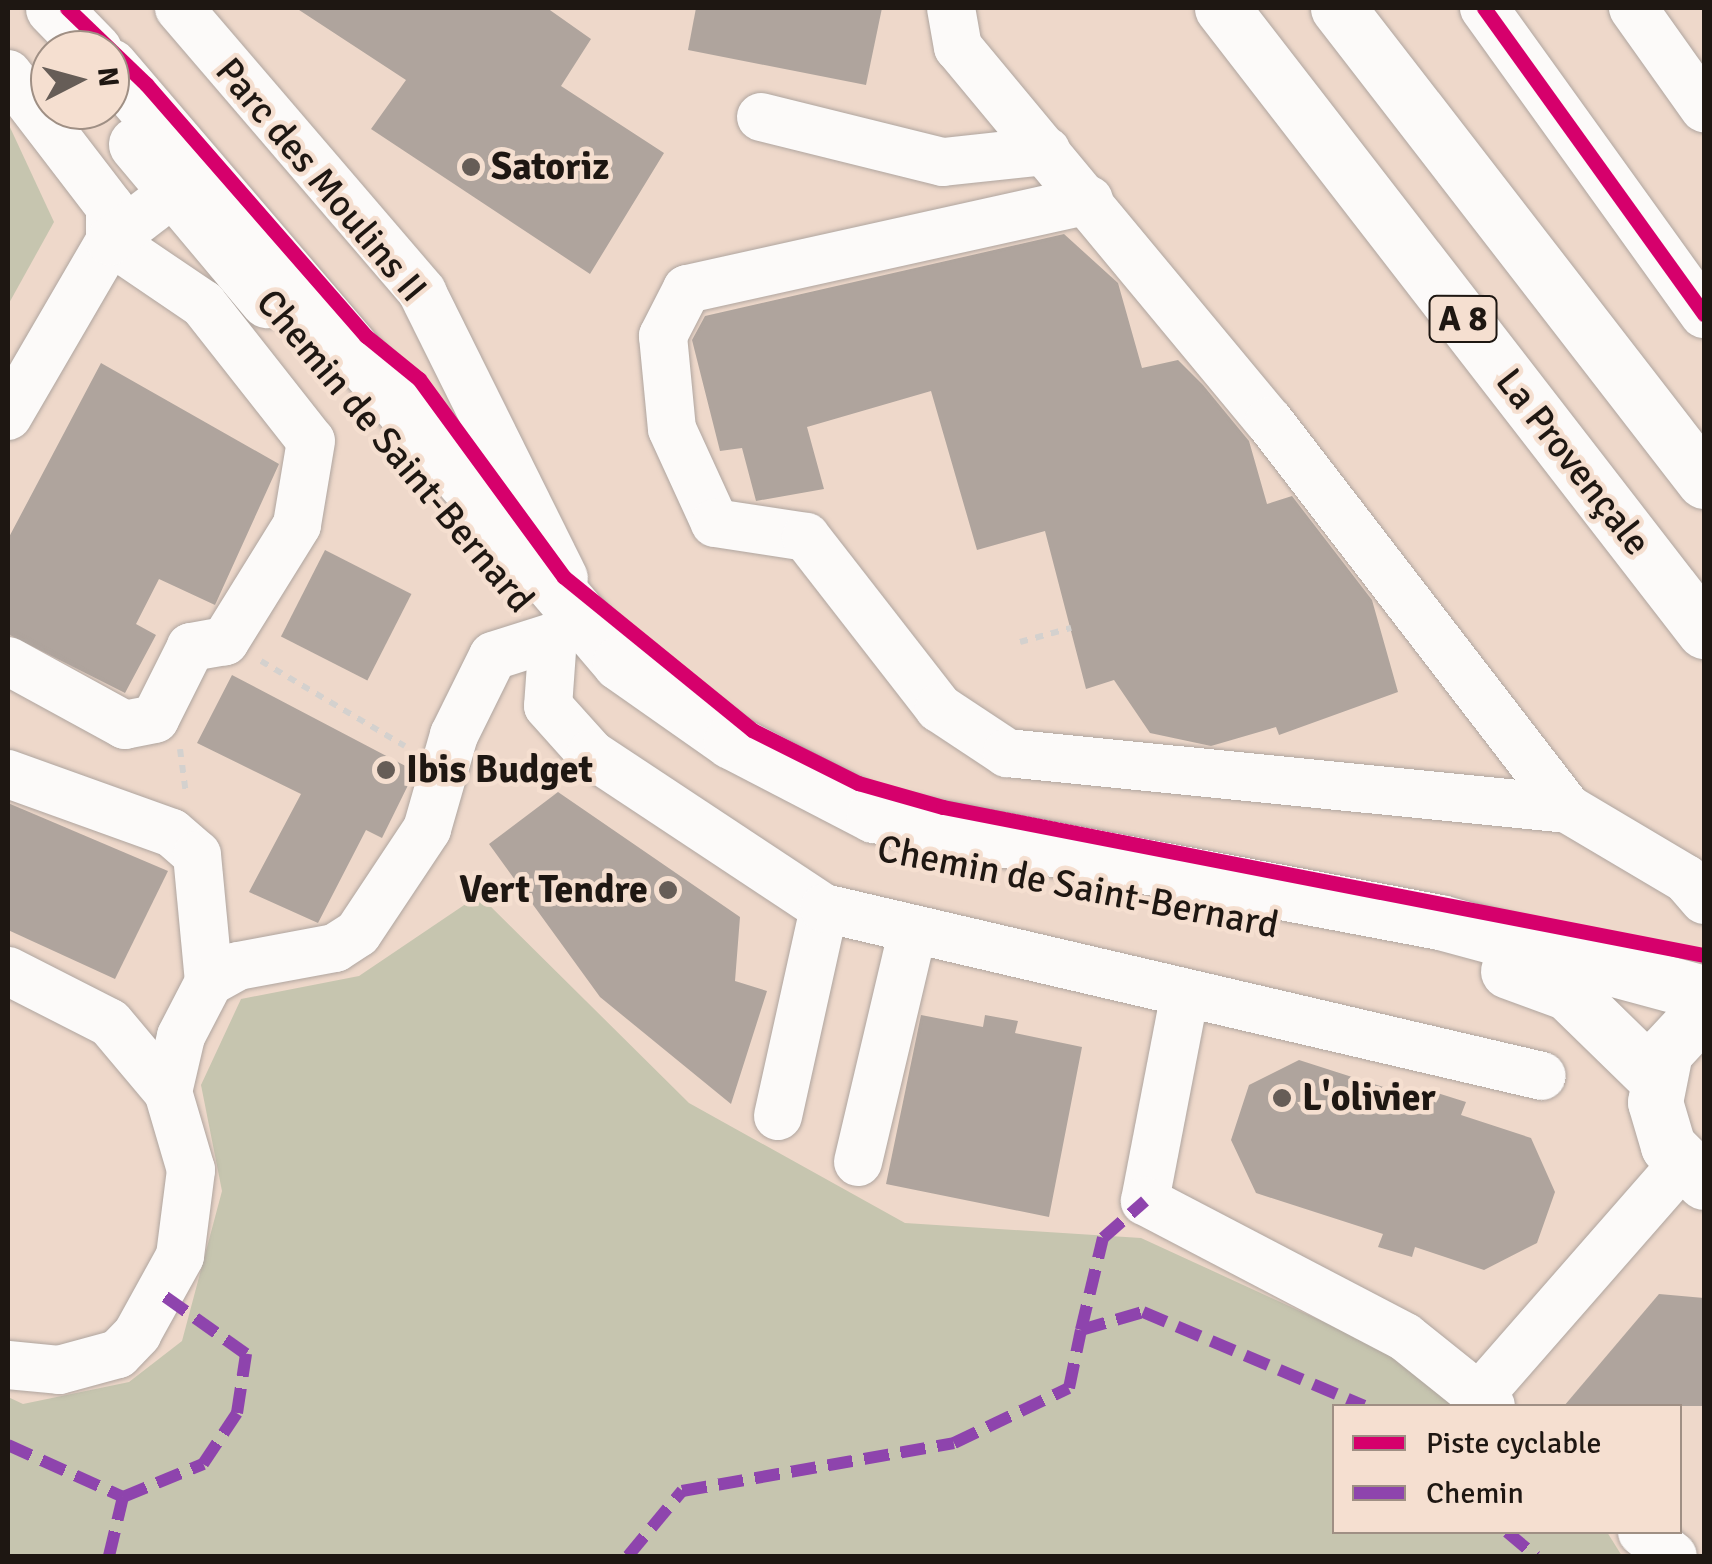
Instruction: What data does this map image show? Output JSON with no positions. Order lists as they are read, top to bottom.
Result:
{
  "streets": {
    "main road": ["A 8", "Chemin de Saint-Bernard", "La Provençale"],
    "street": ["Parc des Moulins II"]
  },
  "crossings": [
    ["Parc des Moulins II", "Chemin de Saint-Bernard"]
  ],
  "places": [
    "Satoriz",
    "Ibis Budget",
    "Vert Tendre",
    "L'olivier"
  ],
  "legend": ["Piste cyclable", "Chemin"],
  "north": "right"
}
